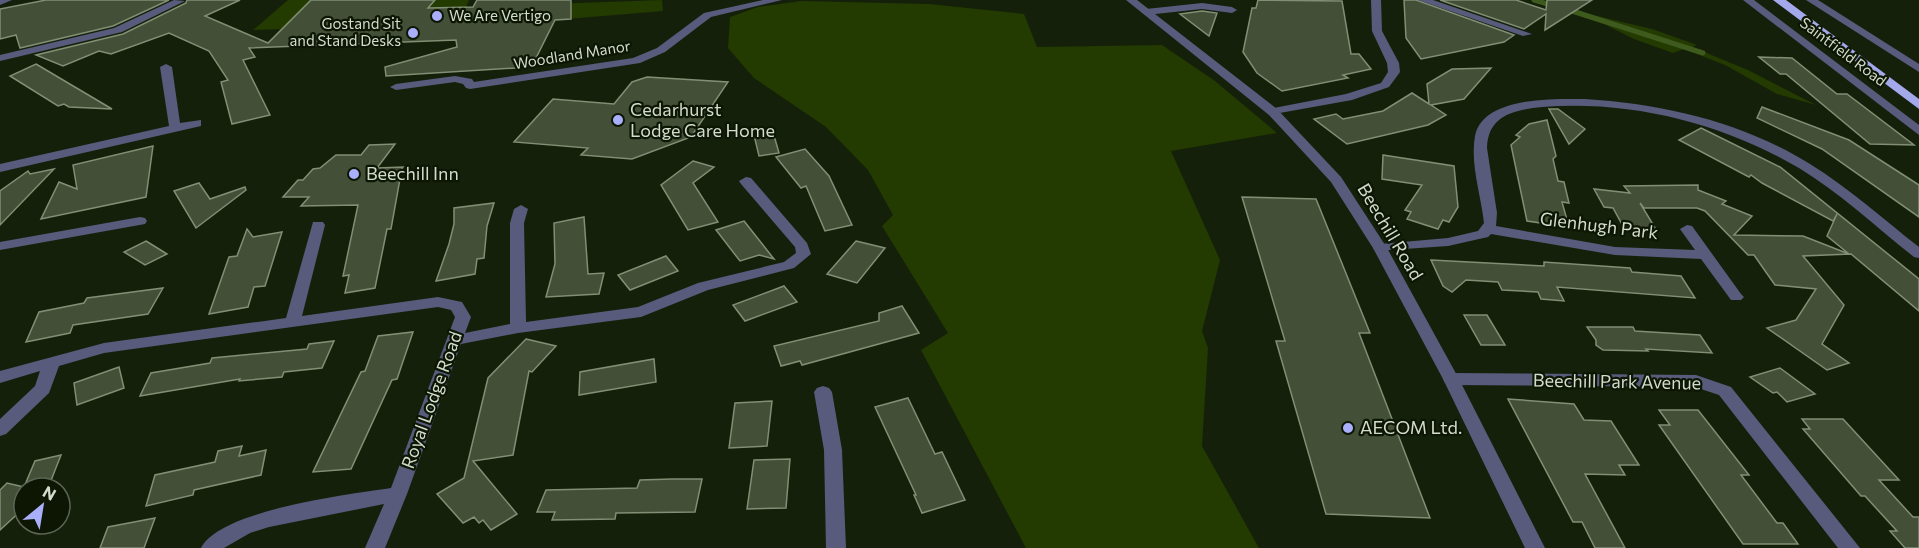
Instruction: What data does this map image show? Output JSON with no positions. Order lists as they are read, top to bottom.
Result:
{
  "streets": {
    "highway": ["Saintfield Road"],
    "street": [
      "Woodland Manor",
      "Glenhugh Park",
      "Beechill Road",
      "Beechill Park Avenue",
      "Royal Lodge Road"
    ]
  },
  "crossings": [
    ["Beechill Road", "Beechill Park Avenue"]
  ],
  "places": [
    "We Are Vertigo",
    "Gostand Sit and Stand Desks",
    "Cedarhurst Lodge Care Home",
    "Beechill Inn",
    "AECOM Ltd."
  ],
  "north": "top right"
}
